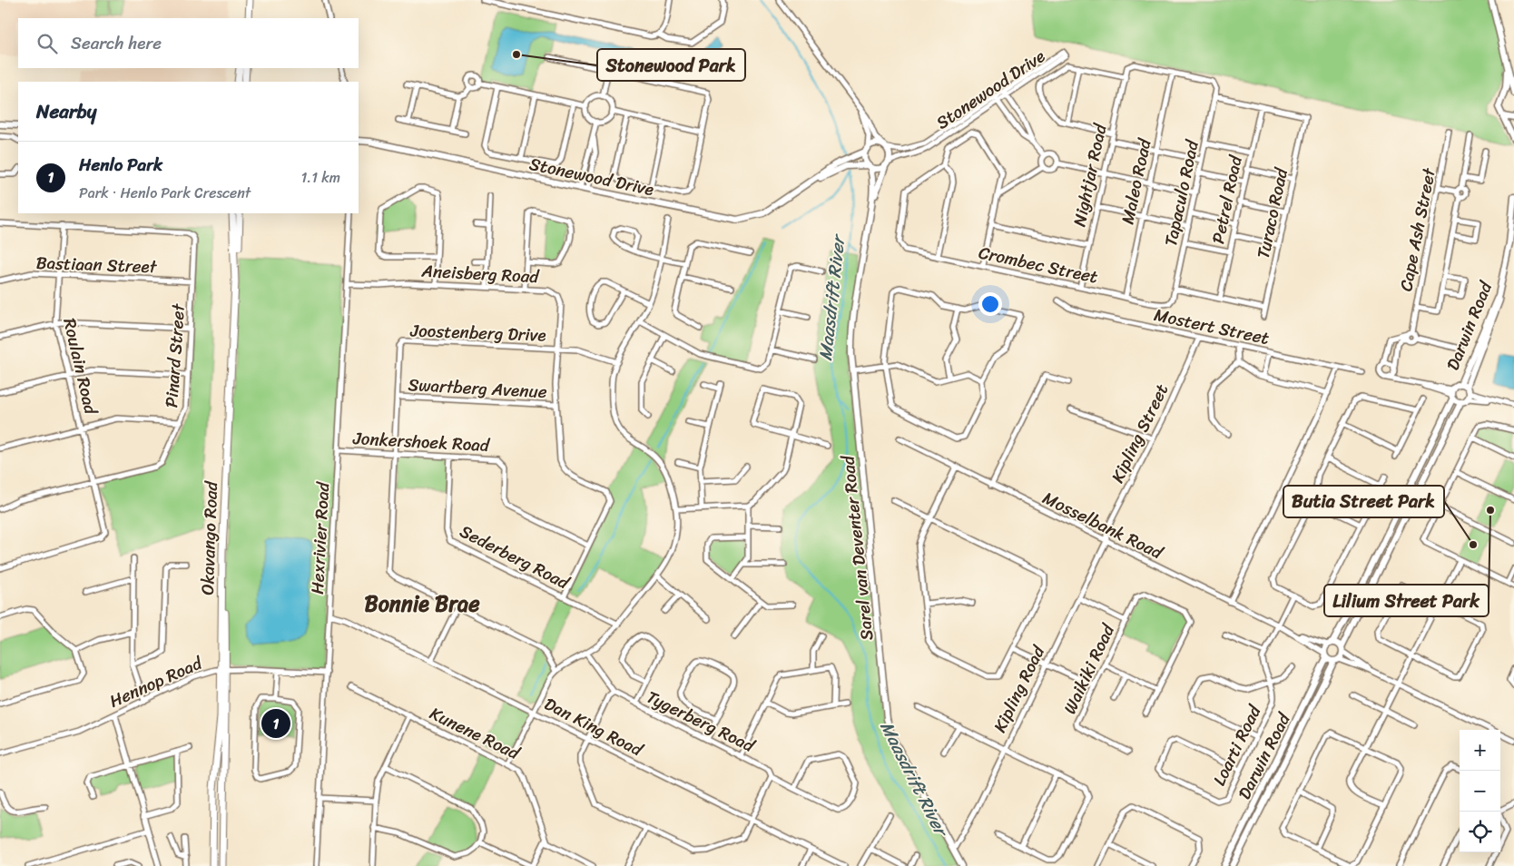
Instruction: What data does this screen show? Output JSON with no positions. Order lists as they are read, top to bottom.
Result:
{
  "streets": {
    "main road": ["Okavango Road"],
    "street": [
      "Stonewood Drive",
      "Nightjar Road",
      "Maleo Road",
      "Tapaculo Road",
      "Petrel Road",
      "Turaco Road",
      "Cape Ash Street",
      "Bastiaan Street",
      "Crombec Street",
      "Aneisberg Road",
      "Mostert Street",
      "Darwin Road",
      "Joostenberg Drive",
      "Pinard Street",
      "Roulain Road",
      "Swartberg Avenue",
      "Kipling Street",
      "Jonkershoek Road",
      "Mosselbank Road",
      "Hexrivier Road",
      "Sarel van Deventer Road",
      "Sederberg Road",
      "Waikiki Road",
      "Hennop Road",
      "Kipling Road",
      "Tygerberg Road",
      "Dan King Road",
      "Kunene Road",
      "Loarti Road"
    ]
  },
  "crossings": [
    ["Stonewood Drive", "Sarel van Deventer Road"],
    ["Nightjar Road", "Maleo Road"],
    ["Nightjar Road", "Tapaculo Road"],
    ["Nightjar Road", "Crombec Street"],
    ["Maleo Road", "Tapaculo Road"],
    ["Maleo Road", "Crombec Street"],
    ["Tapaculo Road", "Crombec Street"],
    ["Petrel Road", "Turaco Road"],
    ["Bastiaan Street", "Pinard Street"],
    ["Bastiaan Street", "Roulain Road"],
    ["Aneisberg Road", "Joostenberg Drive"],
    ["Aneisberg Road", "Hexrivier Road"],
    ["Mostert Street", "Kipling Street"],
    ["Darwin Road", "Mosselbank Road"],
    ["Joostenberg Drive", "Swartberg Avenue"],
    ["Joostenberg Drive", "Jonkershoek Road"],
    ["Joostenberg Drive", "Sederberg Road"],
    ["Pinard Street", "Roulain Road"],
    ["Kipling Street", "Mosselbank Road"],
    ["Kipling Street", "Kipling Road"],
    ["Jonkershoek Road", "Hexrivier Road"],
    ["Jonkershoek Road", "Sederberg Road"],
    ["Mosselbank Road", "Kipling Road"],
    ["Okavango Road", "Hennop Road"],
    ["Hexrivier Road", "Hennop Road"],
    ["Hexrivier Road", "Dan King Road"],
    ["Sarel van Deventer Road", "Kipling Road"],
    ["Waikiki Road", "Kipling Road"]
  ],
  "districts": ["Bonnie Brae"],
  "water": ["Maasdrift River"],
  "places": ["Stonewood Park", "Lilium Street Park", "Butia Street Park"],
  "page": {
    "search": "Search here",
    "heading": "Nearby",
    "list": [
      {
        "mark": "1",
        "name": "Henlo Park",
        "note": "Park · Henlo Park Crescent",
        "value": "1.1 km"
      }
    ],
    "pins": "1",
    "map_buttons": ["+", "−"]
  }
}
